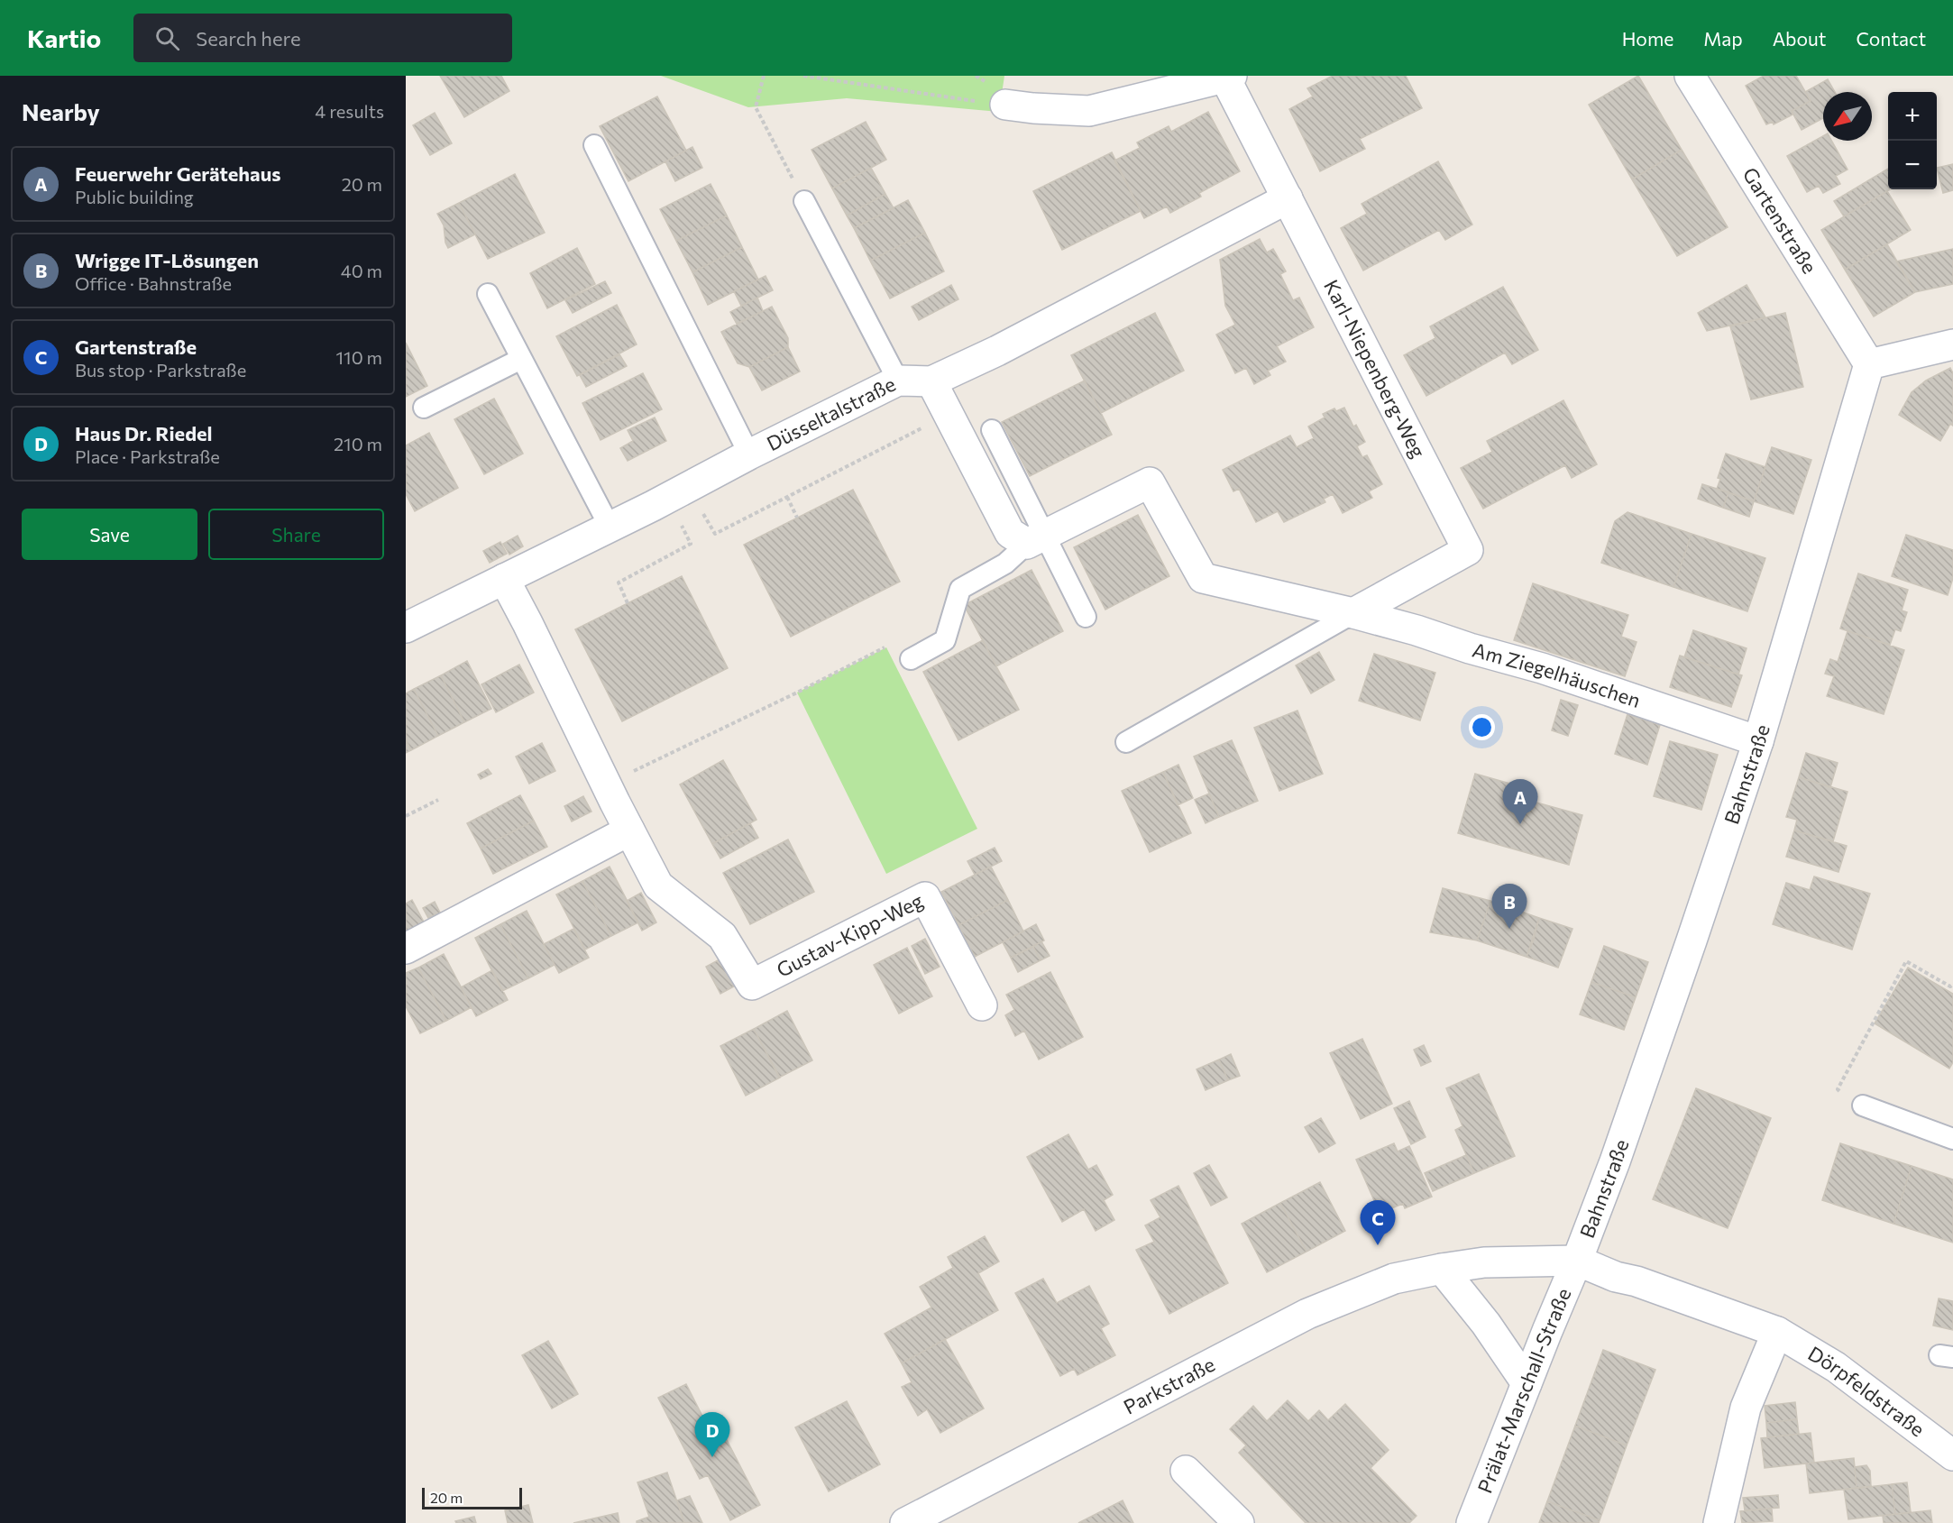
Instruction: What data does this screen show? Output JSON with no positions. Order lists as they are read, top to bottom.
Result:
{
  "streets": {
    "street": [
      "Gartenstraße",
      "Karl-Niepenberg-Weg",
      "Düsseltalstraße",
      "Am Ziegelhäuschen",
      "Bahnstraße",
      "Gustav-Kipp-Weg",
      "Parkstraße",
      "Prälat-Marschall-Straße",
      "Dörpfeldstraße"
    ]
  },
  "crossings": [
    ["Gartenstraße", "Bahnstraße"],
    ["Karl-Niepenberg-Weg", "Düsseltalstraße"],
    ["Karl-Niepenberg-Weg", "Am Ziegelhäuschen"],
    ["Am Ziegelhäuschen", "Bahnstraße"],
    ["Bahnstraße", "Parkstraße"],
    ["Bahnstraße", "Prälat-Marschall-Straße"],
    ["Bahnstraße", "Dörpfeldstraße"],
    ["Parkstraße", "Prälat-Marschall-Straße"],
    ["Parkstraße", "Dörpfeldstraße"],
    ["Prälat-Marschall-Straße", "Dörpfeldstraße"]
  ],
  "scale_bar": "20 m",
  "north": "bottom left",
  "page": {
    "header": "Kartio",
    "search": "Search here",
    "nav": [
      "Home",
      "Map",
      "About",
      "Contact"
    ],
    "heading": ["Nearby", "4 results"],
    "map_buttons": ["+", "−"],
    "list": [
      {
        "mark": "A",
        "name": "Feuerwehr Gerätehaus",
        "note": "Public building",
        "value": "20 m"
      },
      {
        "mark": "B",
        "name": "Wrigge IT-Lösungen",
        "note": "Office · Bahnstraße",
        "value": "40 m"
      },
      {
        "mark": "C",
        "name": "Gartenstraße",
        "note": "Bus stop · Parkstraße",
        "value": "110 m"
      },
      {
        "mark": "D",
        "name": "Haus Dr. Riedel",
        "note": "Place · Parkstraße",
        "value": "210 m"
      }
    ],
    "buttons": ["Save", "Share"],
    "pins": [
      "A",
      "B",
      "C",
      "D"
    ],
    "scale": "20 m"
  }
}
